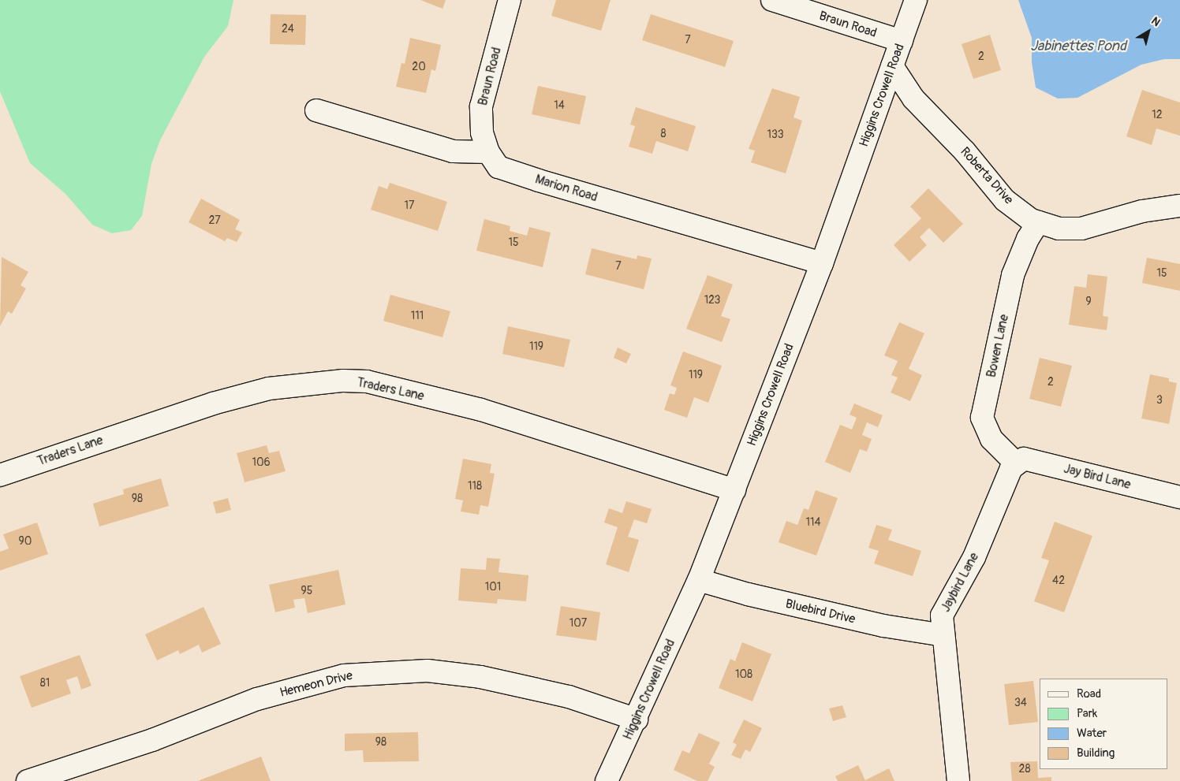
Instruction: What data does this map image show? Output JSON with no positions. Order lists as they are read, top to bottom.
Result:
{
  "streets": {
    "street": [
      "Braun Road",
      "Higgins Crowell Road",
      "Roberta Drive",
      "Marion Road",
      "Bowen Lane",
      "Traders Lane",
      "Jay Bird Lane",
      "Jaybird Lane",
      "Bluebird Drive",
      "Hemeon Drive"
    ]
  },
  "crossings": [
    ["Braun Road", "Higgins Crowell Road"],
    ["Braun Road", "Marion Road"],
    ["Higgins Crowell Road", "Roberta Drive"],
    ["Higgins Crowell Road", "Marion Road"],
    ["Higgins Crowell Road", "Traders Lane"],
    ["Higgins Crowell Road", "Bluebird Drive"],
    ["Higgins Crowell Road", "Hemeon Drive"],
    ["Roberta Drive", "Bowen Lane"],
    ["Bowen Lane", "Jay Bird Lane"],
    ["Bowen Lane", "Jaybird Lane"],
    ["Jay Bird Lane", "Jaybird Lane"],
    ["Jaybird Lane", "Bluebird Drive"]
  ],
  "water": ["Jabinettes Pond"],
  "house_numbers": [
    "24",
    "7",
    "2",
    "20",
    "14",
    "12",
    "8",
    "133",
    "17",
    "27",
    "15",
    "7",
    "15",
    "123",
    "9",
    "111",
    "119",
    "119",
    "2",
    "3",
    "106",
    "118",
    "98",
    "114",
    "90",
    "42",
    "101",
    "95",
    "107",
    "108",
    "81",
    "34",
    "98",
    "28"
  ],
  "legend": [
    "Road",
    "Park",
    "Water",
    "Building"
  ],
  "north": "top right"
}
